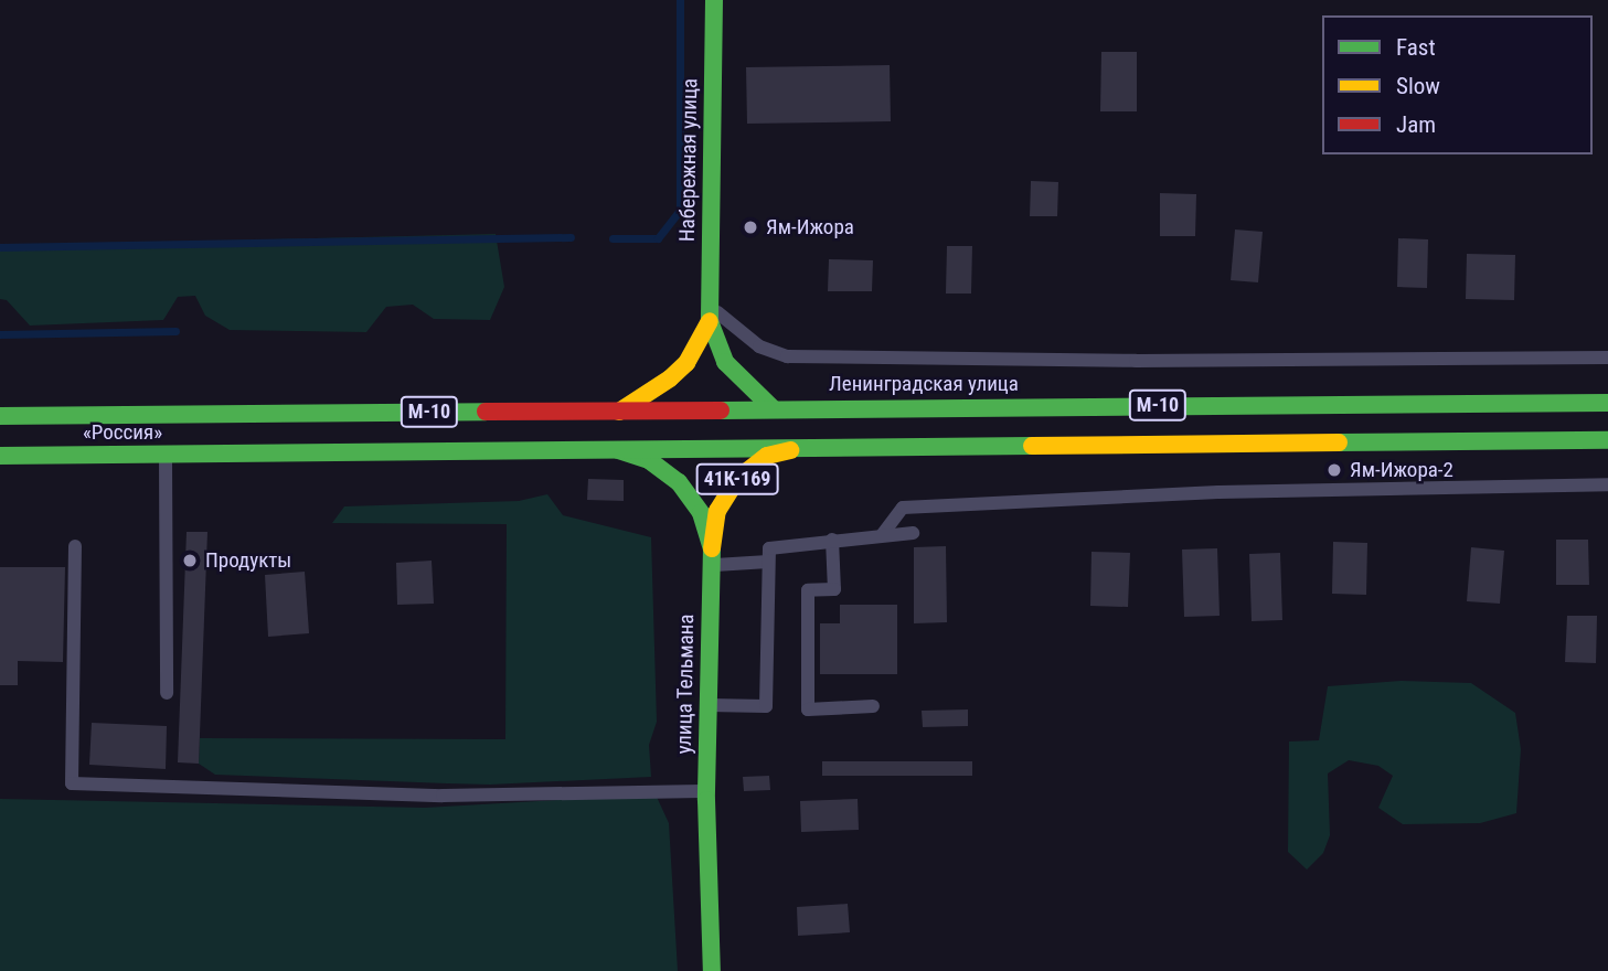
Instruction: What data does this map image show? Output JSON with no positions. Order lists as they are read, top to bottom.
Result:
{
  "streets": {
    "main road": [
      "Набережная улица",
      "Ленинградская улица",
      "М-10",
      "«Россия»",
      "41К-169",
      "улица Тельмана"
    ]
  },
  "crossings": [
    ["Ленинградская улица", "«Россия»"],
    ["М-10", "«Россия»"],
    ["М-10", "41К-169"],
    ["М-10", "улица Тельмана"],
    ["«Россия»", "улица Тельмана"],
    ["41К-169", "улица Тельмана"]
  ],
  "places": ["Ям-Ижора", "Ям-Ижора-2", "Продукты"],
  "legend": ["Fast", "Slow", "Jam"]
}
